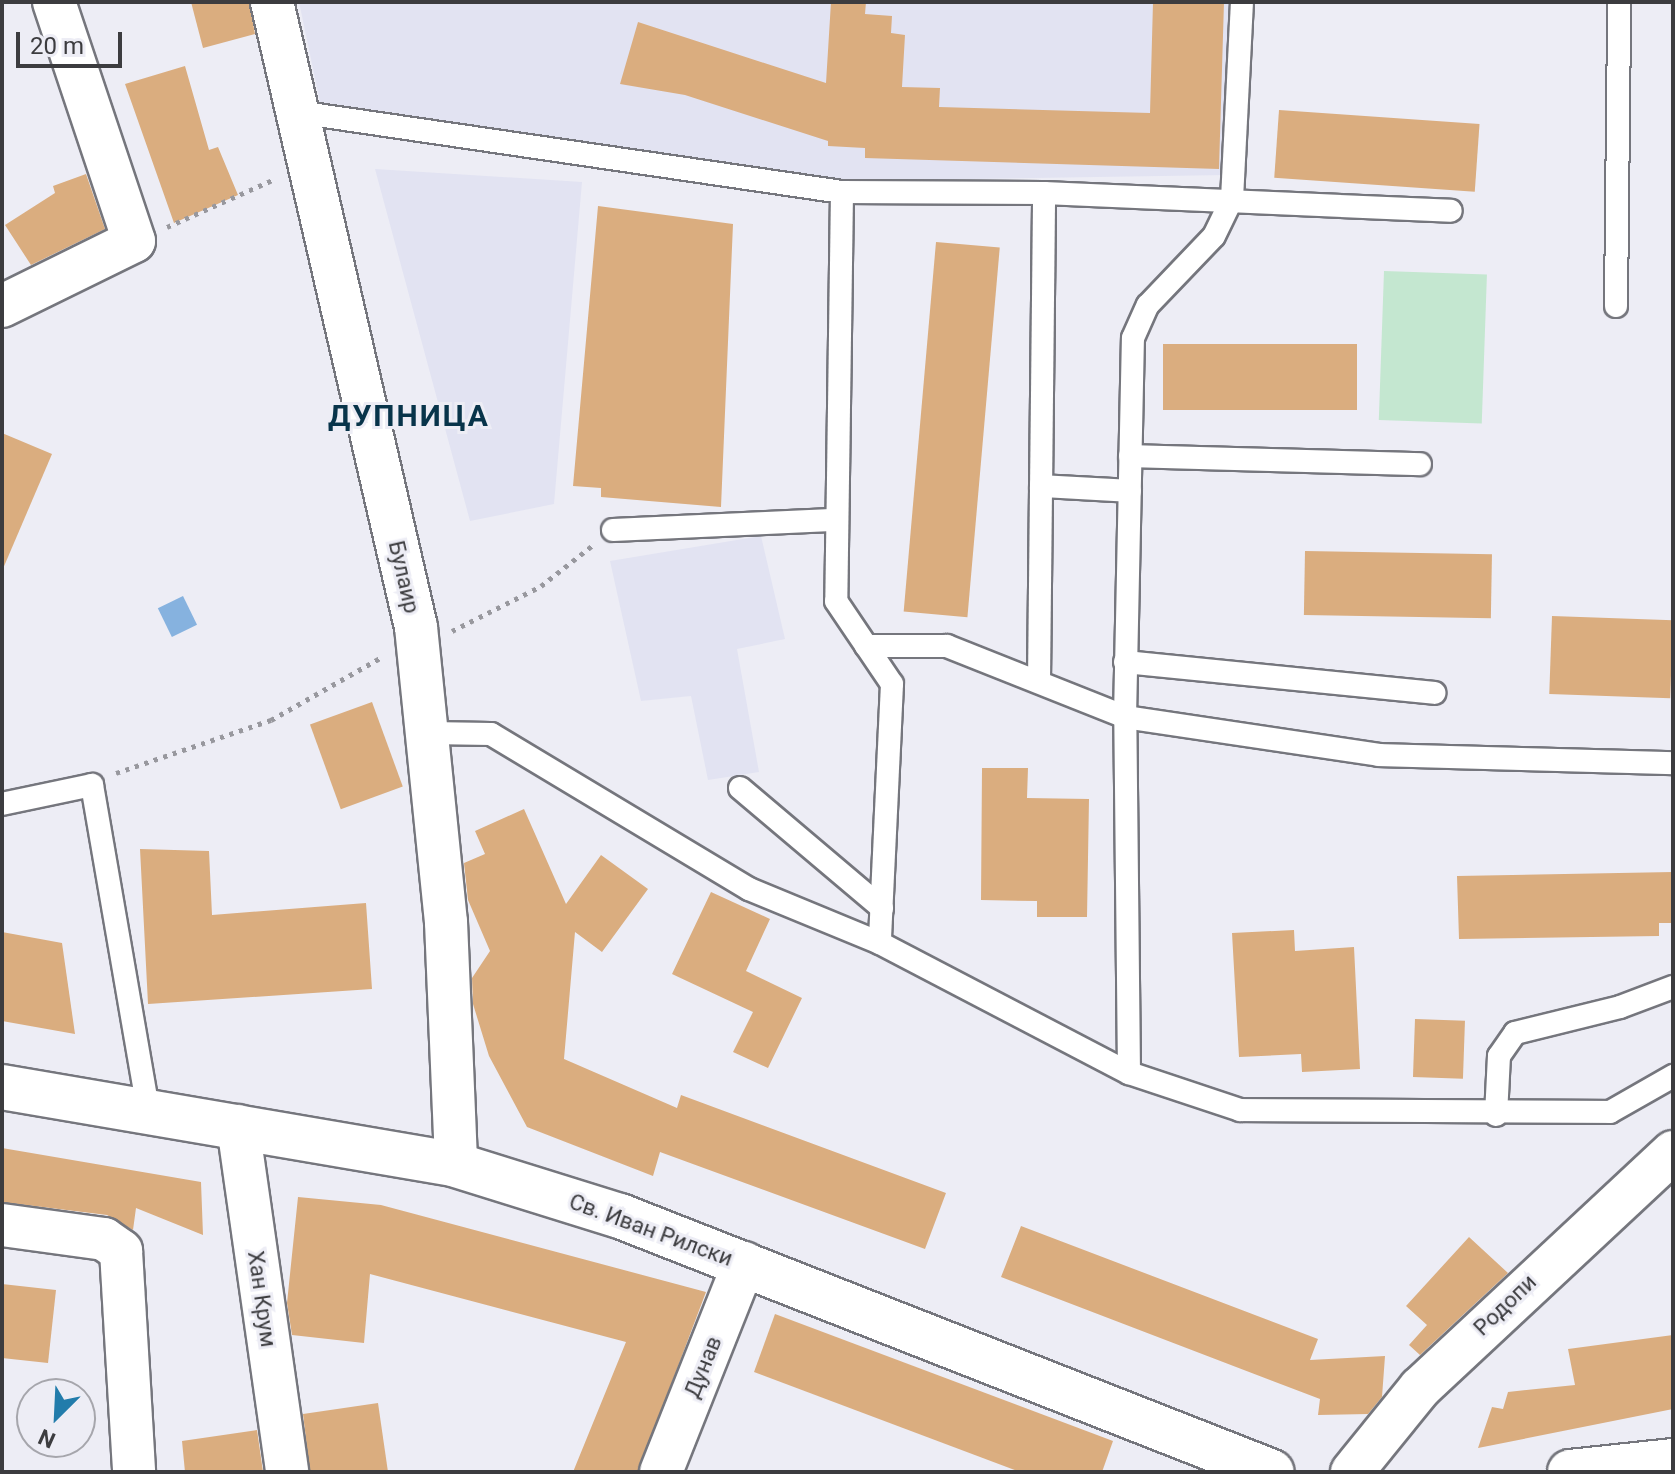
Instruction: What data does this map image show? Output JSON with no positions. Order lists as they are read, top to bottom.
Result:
{
  "streets": {
    "street": [
      "Булаир",
      "Св. Иван Рилски",
      "Хан Крум",
      "Родопи",
      "Дунав"
    ]
  },
  "crossings": [
    ["Булаир", "Св. Иван Рилски"],
    ["Св. Иван Рилски", "Хан Крум"],
    ["Св. Иван Рилски", "Дунав"]
  ],
  "districts": ["ДУПНИЦА"],
  "scale_bar": "20 m",
  "north": "bottom left"
}
